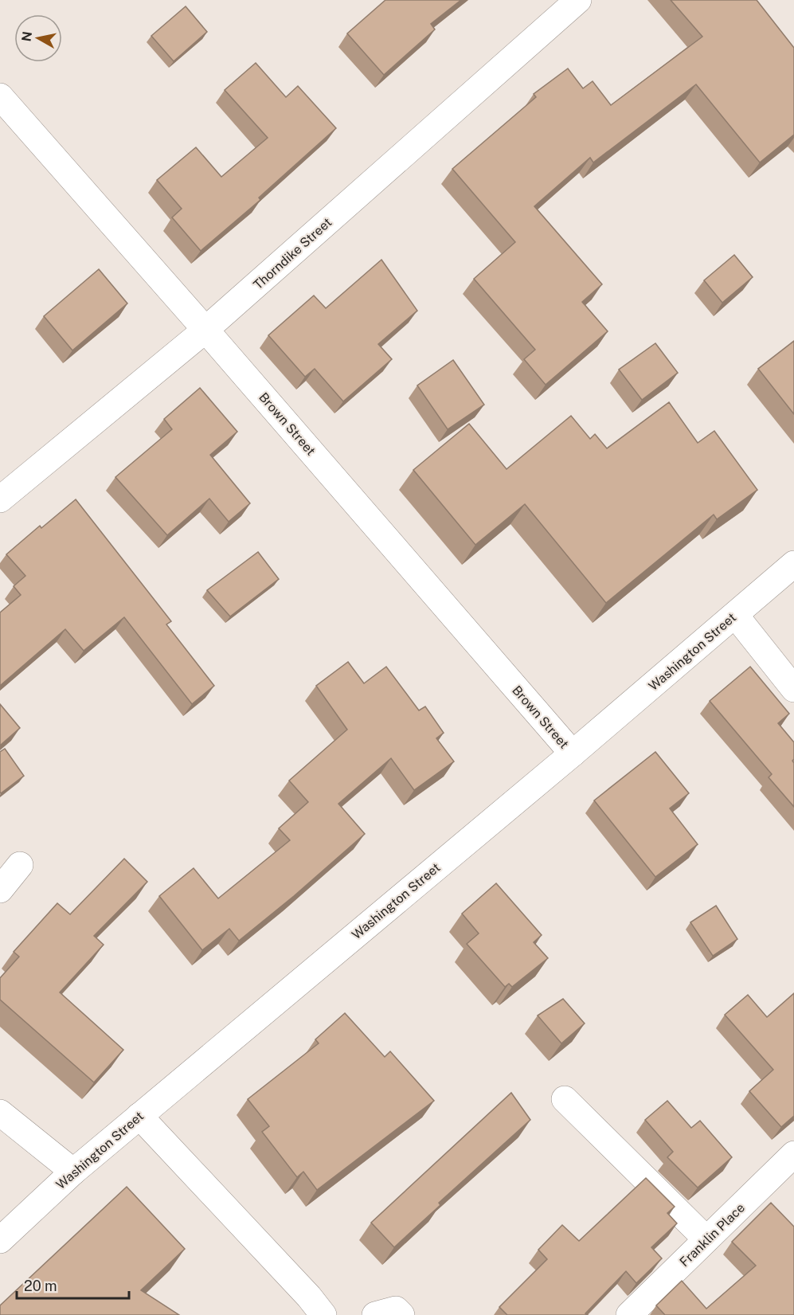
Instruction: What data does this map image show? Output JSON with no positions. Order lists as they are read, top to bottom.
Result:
{
  "streets": {
    "street": [
      "Thorndike Street",
      "Brown Street",
      "Washington Street",
      "Franklin Place"
    ]
  },
  "crossings": [
    ["Thorndike Street", "Brown Street"],
    ["Brown Street", "Washington Street"]
  ],
  "scale_bar": "20 m",
  "north": "left"
}
